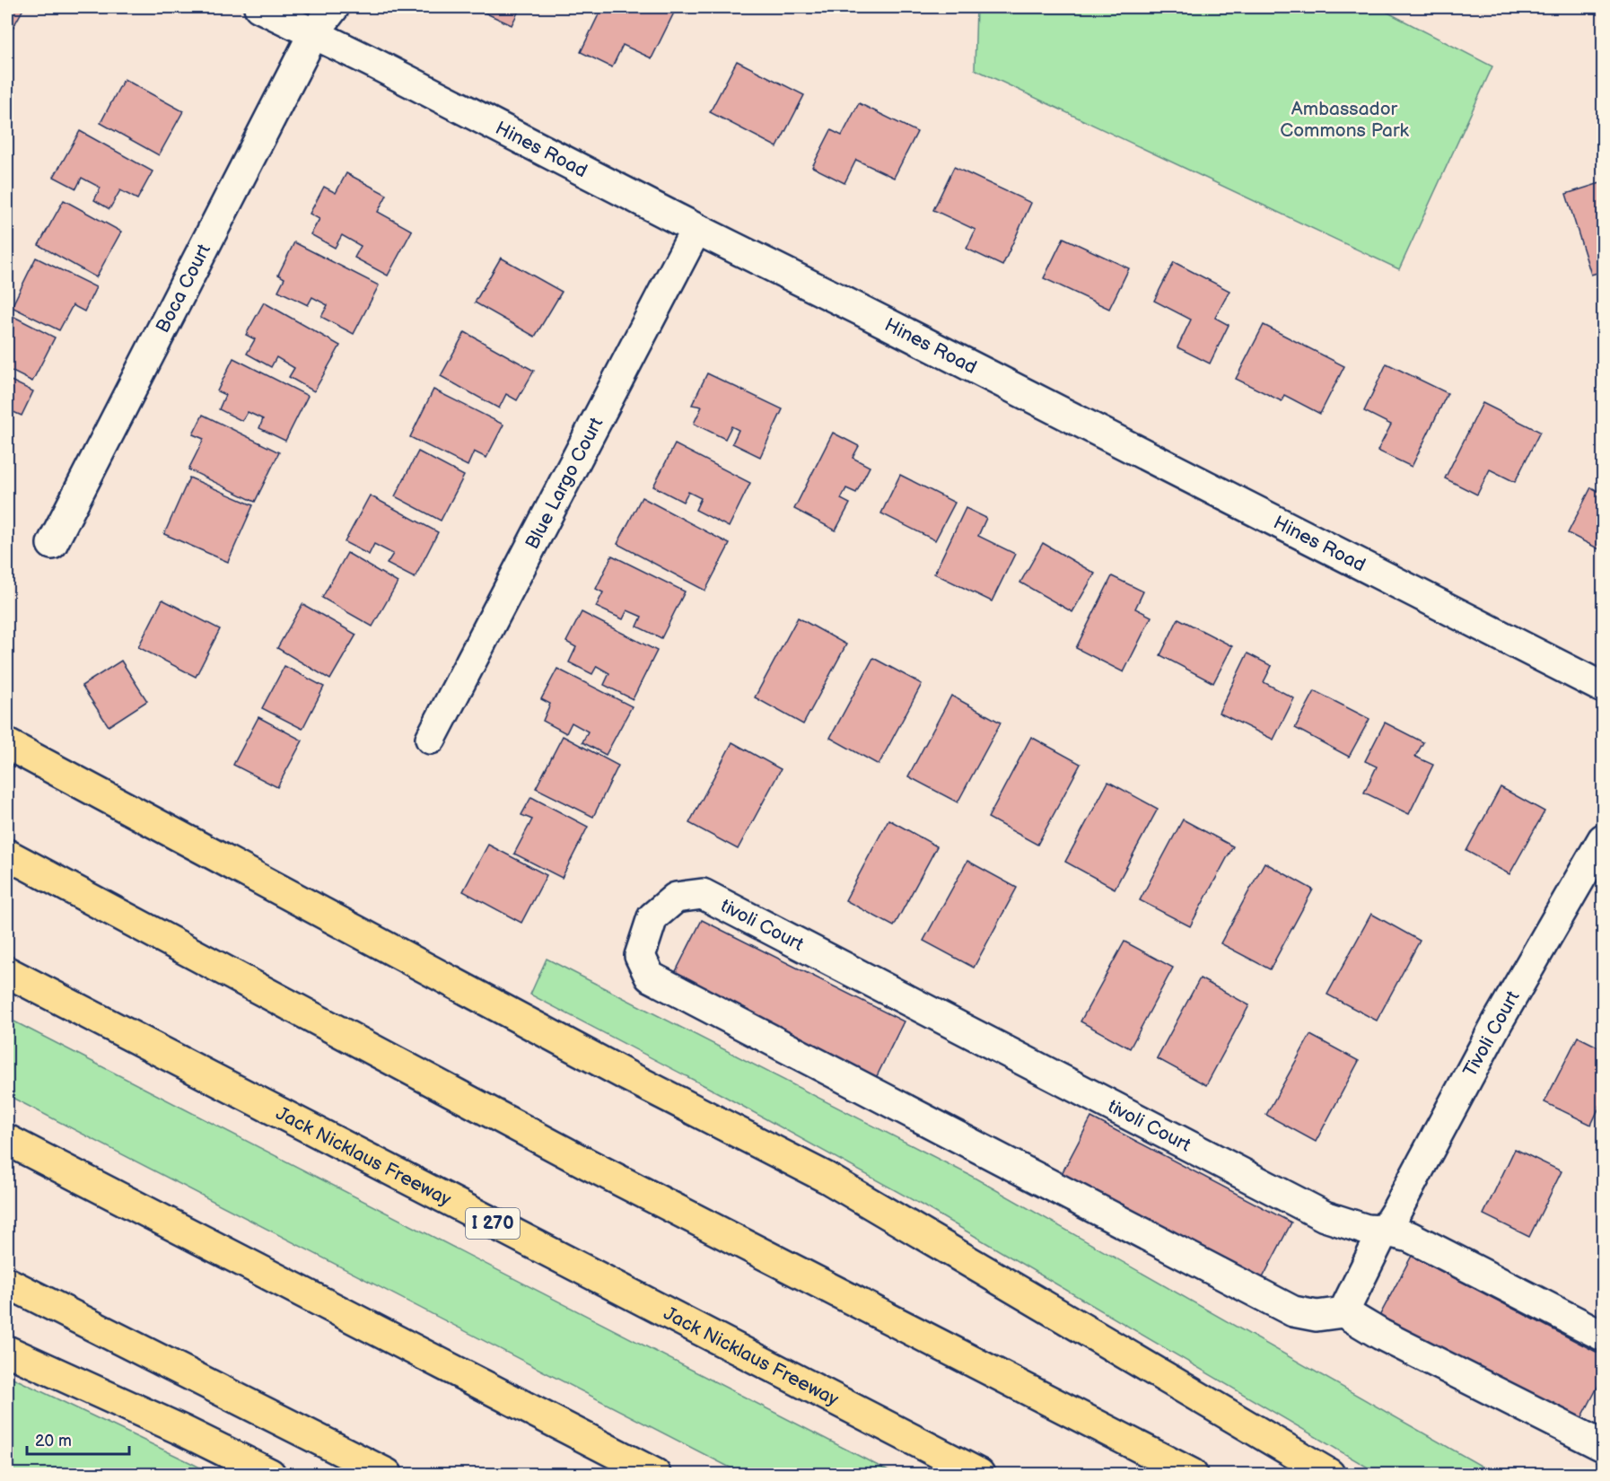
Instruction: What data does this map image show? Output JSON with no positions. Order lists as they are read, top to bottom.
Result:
{
  "streets": {
    "highway": ["Jack Nicklaus Freeway", "I 270"],
    "street": [
      "Hines Road",
      "Boca Court",
      "Blue Largo Court",
      "tivoli Court",
      "Tivoli Court"
    ]
  },
  "crossings": [
    ["Hines Road", "Boca Court"],
    ["Hines Road", "Blue Largo Court"],
    ["tivoli Court", "Tivoli Court"]
  ],
  "parks": ["Ambassador Commons Park"],
  "scale_bar": "20 m"
}
